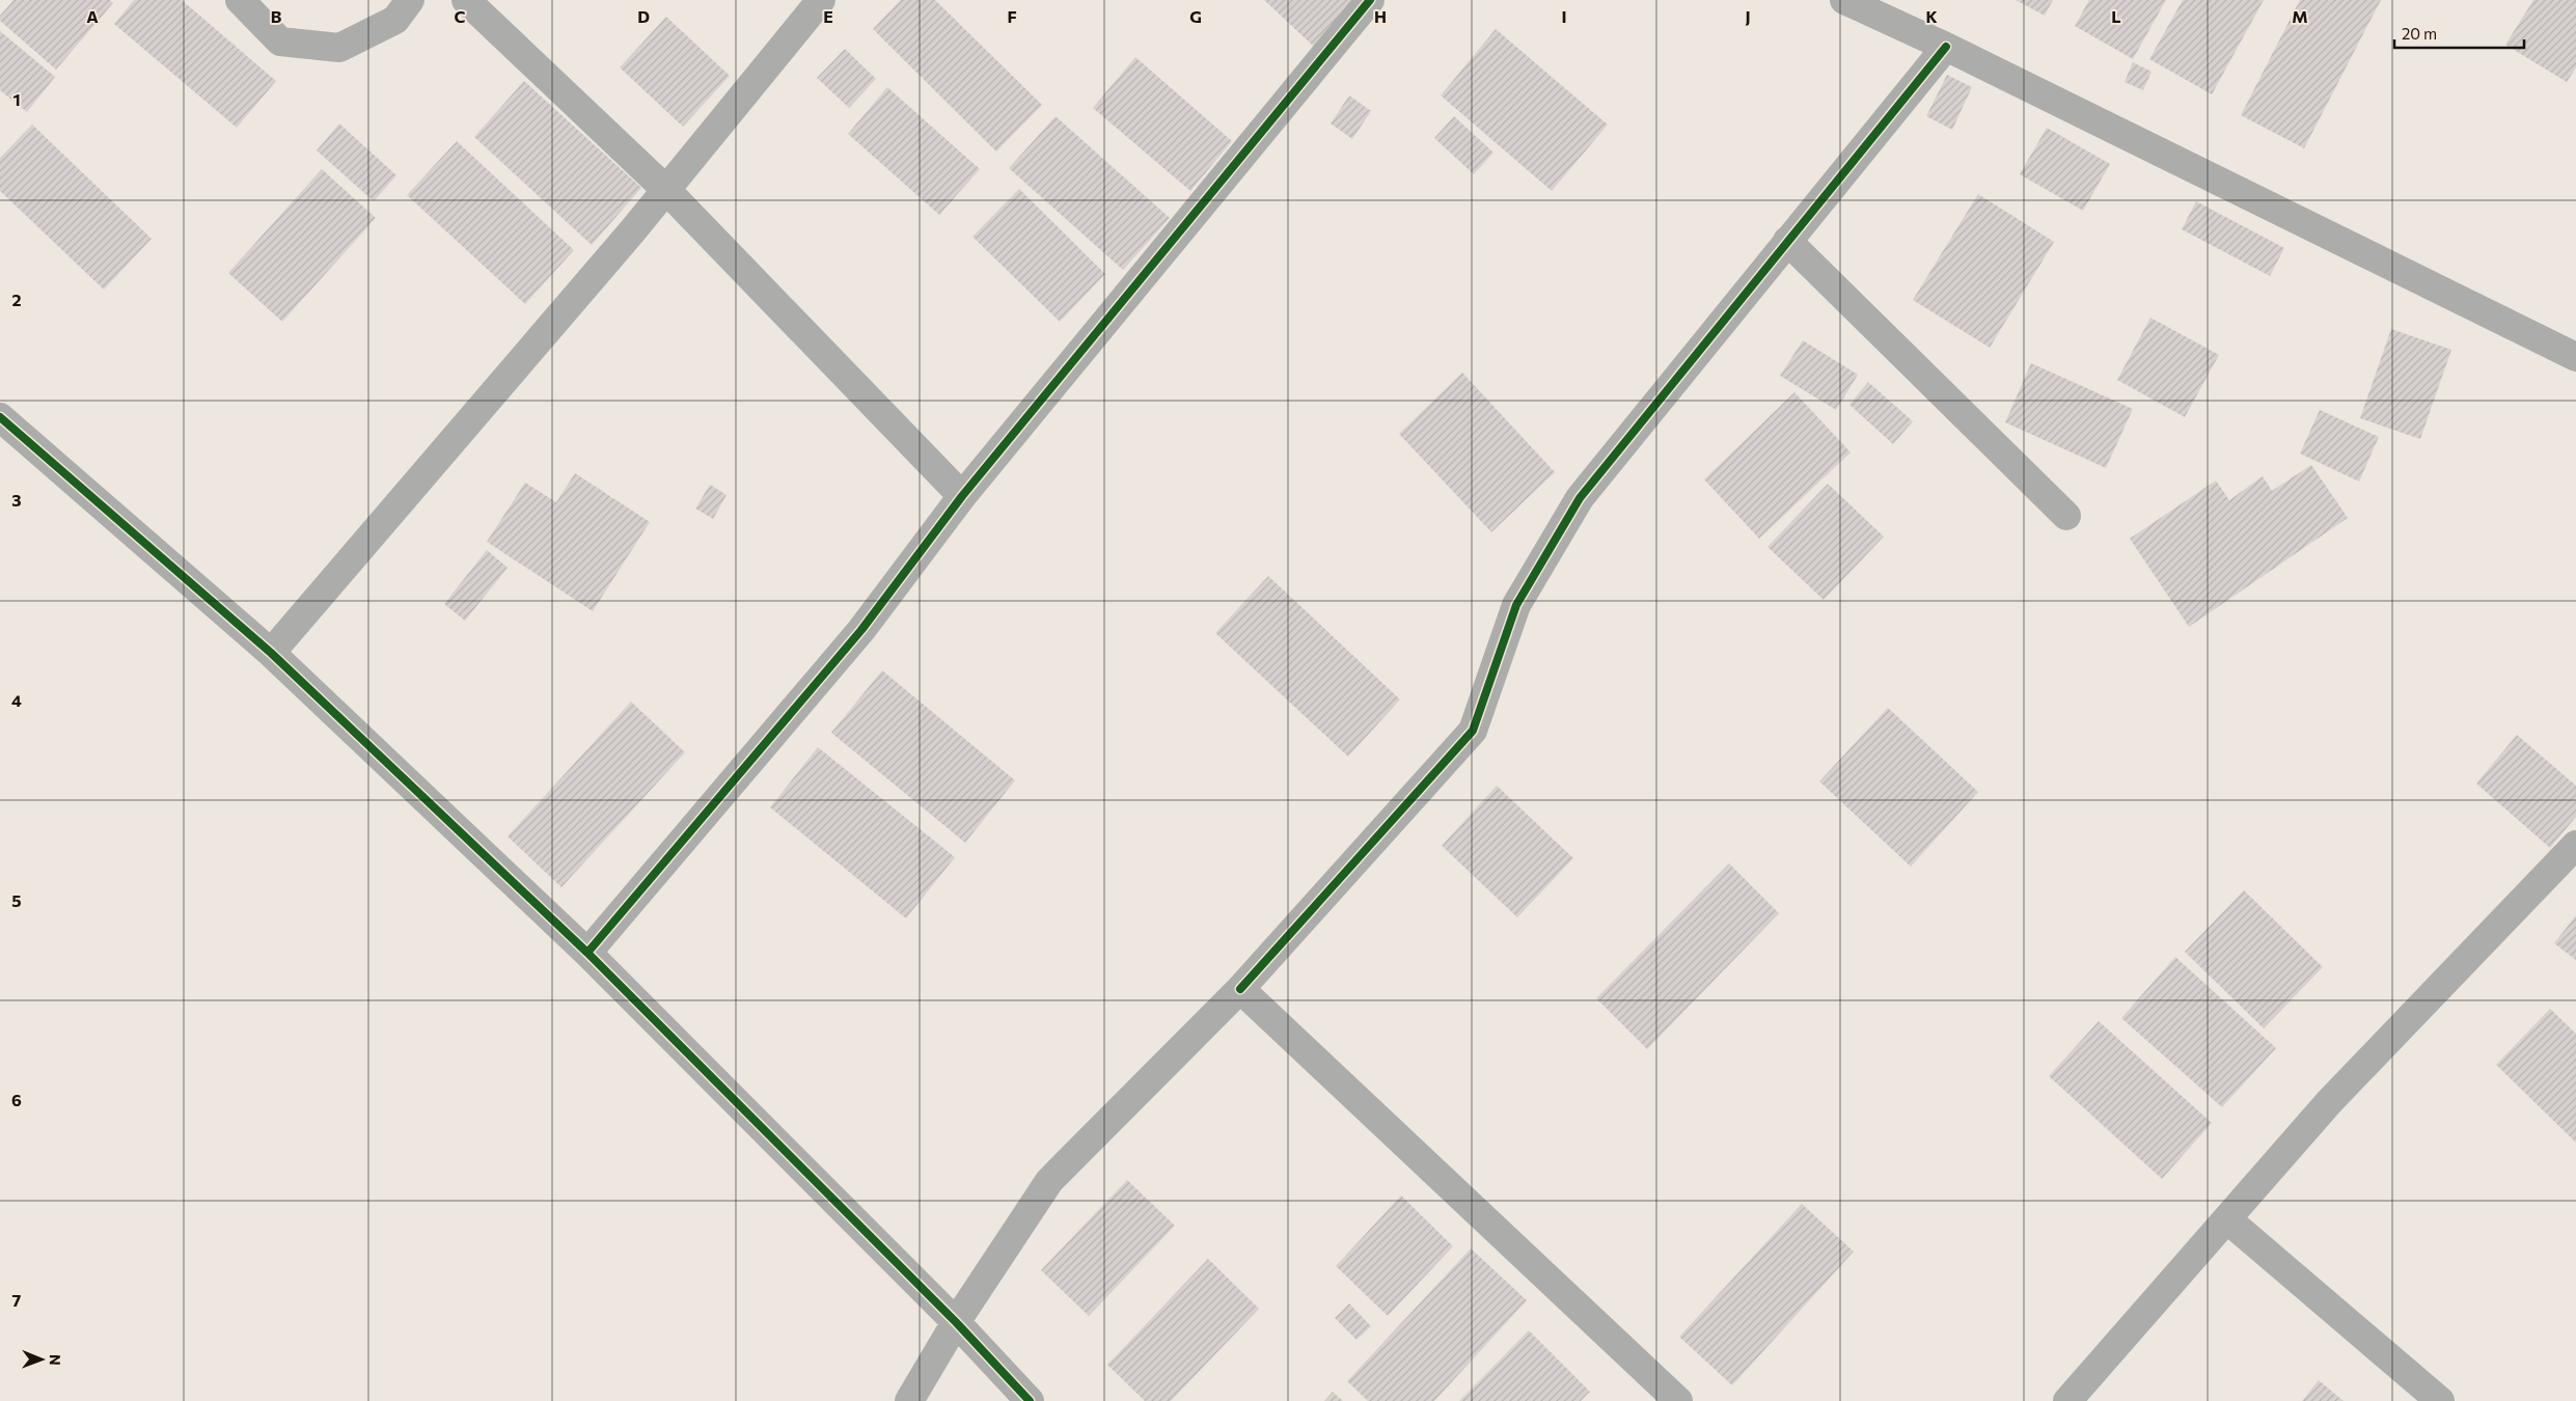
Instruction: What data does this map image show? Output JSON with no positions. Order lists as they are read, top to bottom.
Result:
{
  "scale_bar": "20 m",
  "north": "right",
  "grid": {
    "columns": [
      "A",
      "B",
      "C",
      "D",
      "E",
      "F",
      "G",
      "H",
      "I",
      "J",
      "K",
      "L",
      "M"
    ],
    "rows": [
      "1",
      "2",
      "3",
      "4",
      "5",
      "6",
      "7"
    ]
  }
}
